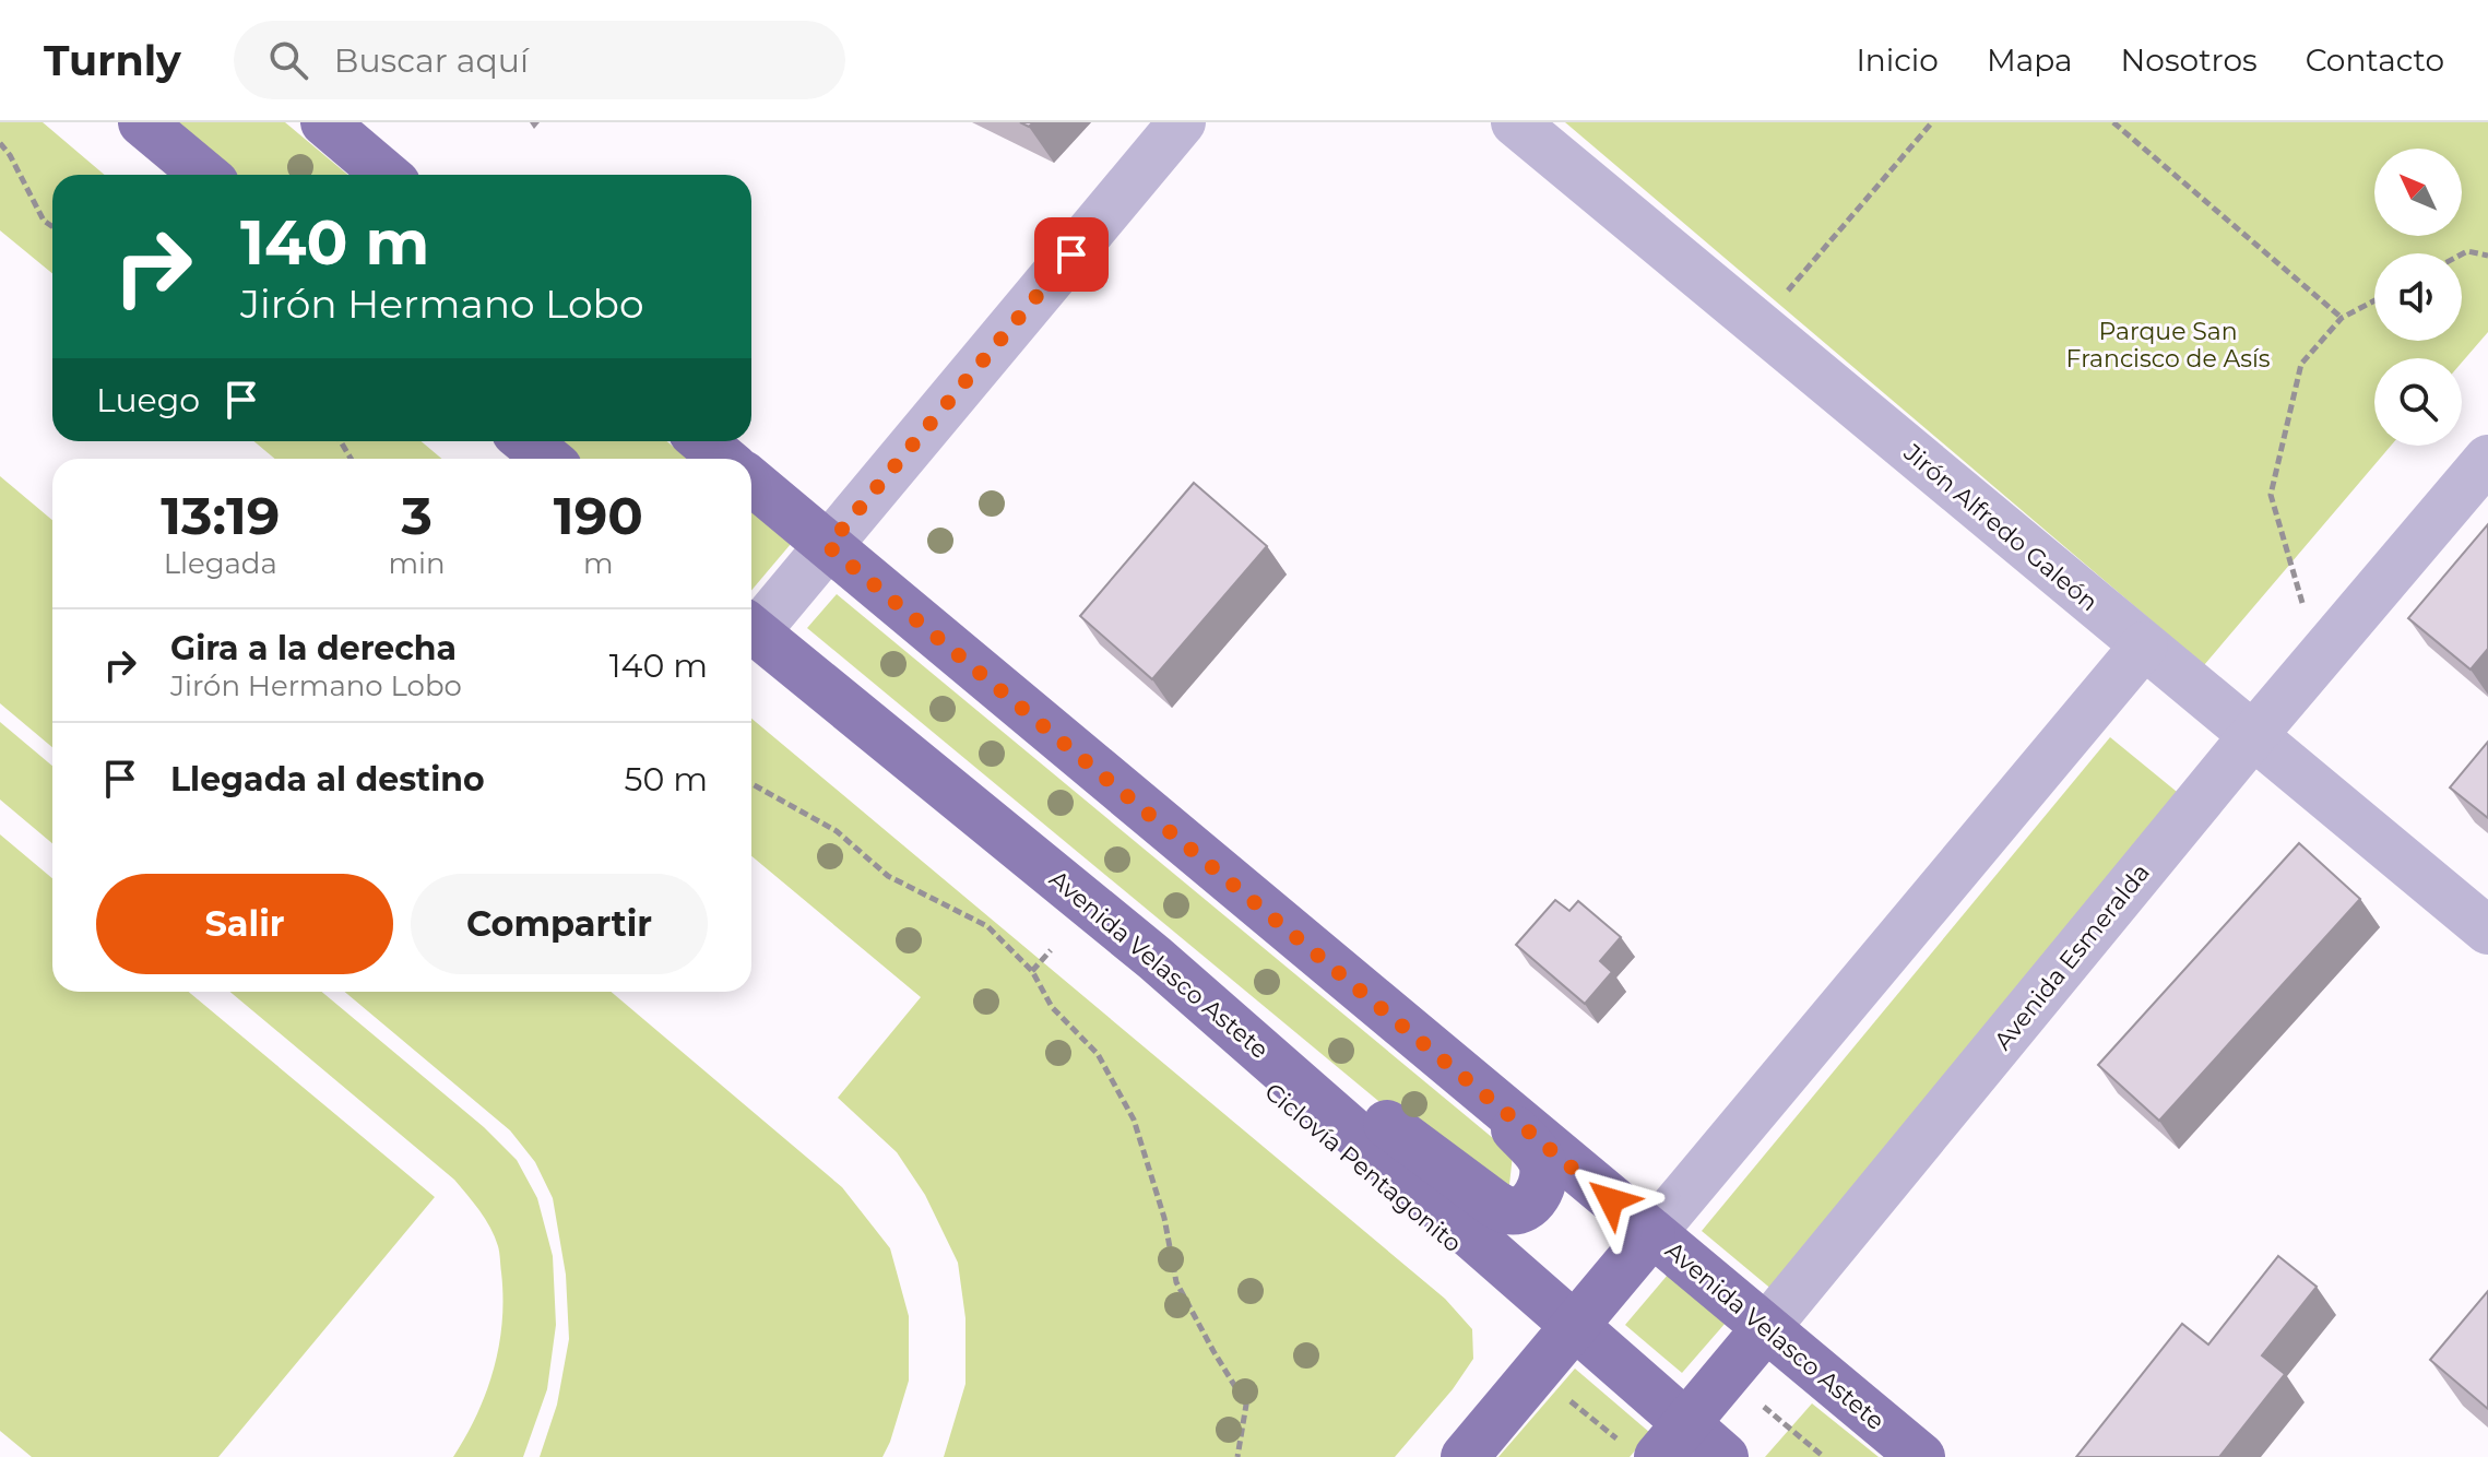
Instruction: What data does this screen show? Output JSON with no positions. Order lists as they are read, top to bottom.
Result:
{
  "streets": {
    "main road": ["Avenida Esmeralda", "Avenida Velasco Astete"],
    "street": ["Jirón Alfredo Galeón"]
  },
  "crossings": [
    ["Jirón Alfredo Galeón", "Avenida Esmeralda"],
    ["Avenida Esmeralda", "Avenida Velasco Astete"]
  ],
  "parks": ["Parque San Francisco de Asís"],
  "north": "top left",
  "page": {
    "header": "Turnly",
    "search": "Buscar aquí",
    "nav": [
      "Inicio",
      "Mapa",
      "Nosotros",
      "Contacto"
    ],
    "turn": ["140 m", "Jirón Hermano Lobo"],
    "then": "Luego",
    "eta": [
      "13:19",
      "Llegada",
      "3",
      "min",
      "190",
      "m"
    ],
    "list": [
      {
        "name": "Gira a la derecha",
        "note": "Jirón Hermano Lobo",
        "value": "140 m"
      },
      {
        "name": "Llegada al destino",
        "value": "50 m"
      }
    ],
    "buttons": ["Salir", "Compartir"]
  }
}
